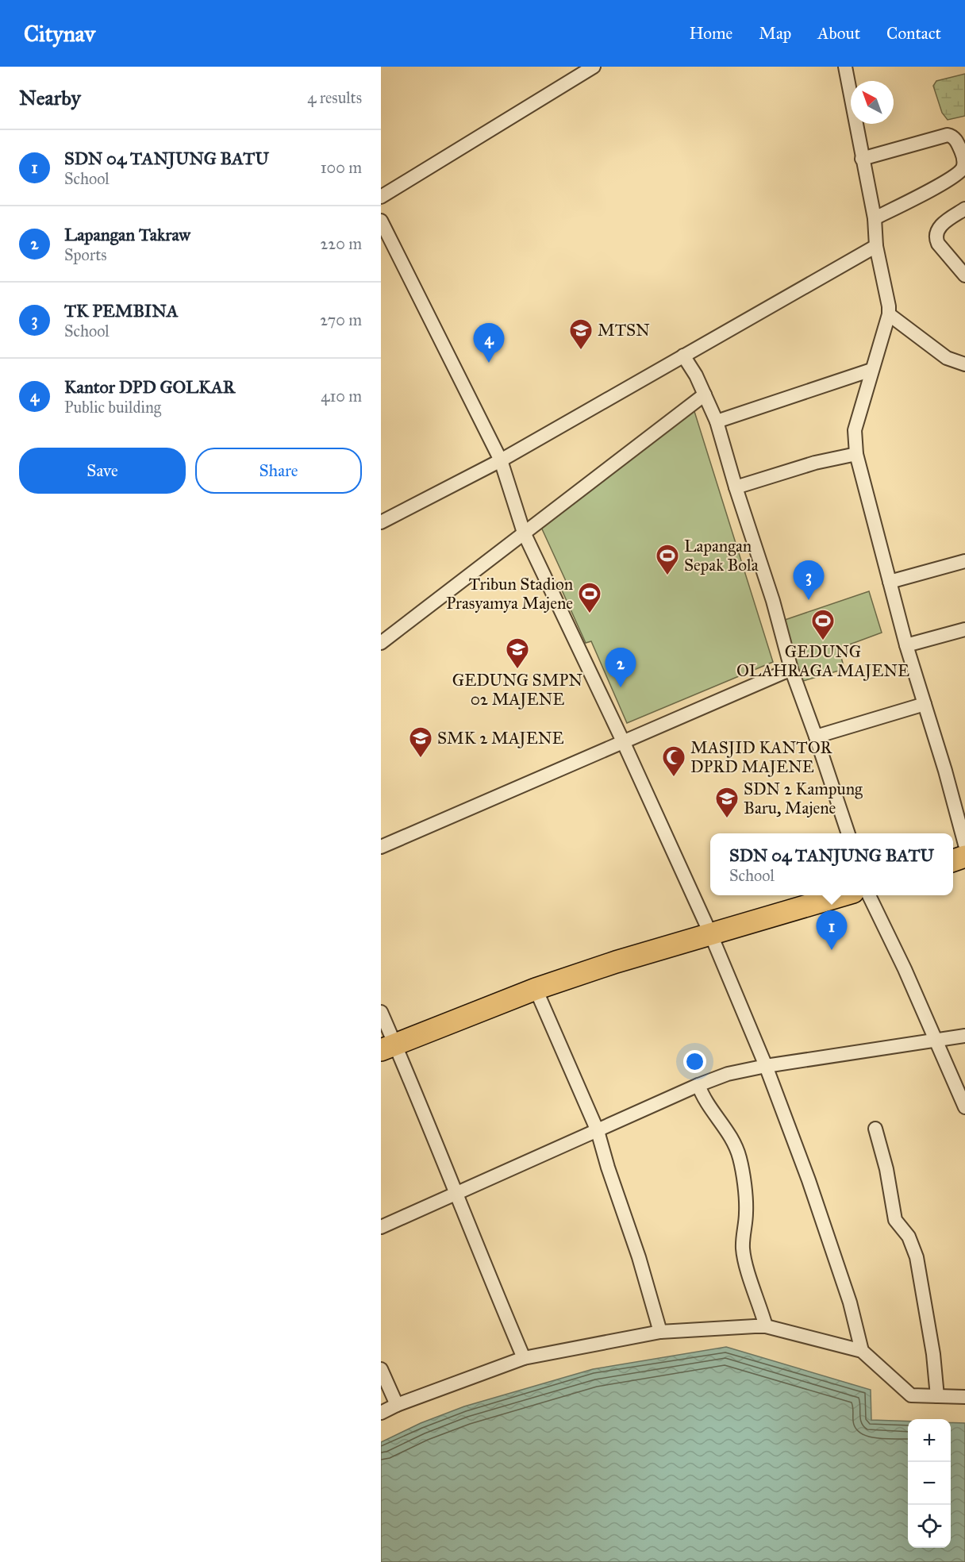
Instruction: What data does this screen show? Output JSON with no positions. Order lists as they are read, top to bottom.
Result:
{
  "places": {
    "school or university": [
      "MTSN",
      "GEDUNG SMPN 02 MAJENE",
      "SMK 2 MAJENE",
      "SDN 2 Kampung Baru, Majene"
    ],
    "sports": ["Lapangan Sepak Bola", "Tribun Stadion Prasyamya Majene", "GEDUNG OLAHRAGA MAJENE"],
    "mosque": ["MASJID KANTOR DPRD MAJENE"]
  },
  "north": "top left",
  "page": {
    "header": "Citynav",
    "nav": [
      "Home",
      "Map",
      "About",
      "Contact"
    ],
    "heading": ["Nearby", "4 results"],
    "list": [
      {
        "mark": "1",
        "name": "SDN 04 TANJUNG BATU",
        "note": "School",
        "value": "100 m"
      },
      {
        "mark": "2",
        "name": "Lapangan Takraw",
        "note": "Sports",
        "value": "220 m"
      },
      {
        "mark": "3",
        "name": "TK PEMBINA",
        "note": "School",
        "value": "270 m"
      },
      {
        "mark": "4",
        "name": "Kantor DPD GOLKAR",
        "note": "Public building",
        "value": "410 m"
      }
    ],
    "pins": [
      "4",
      "3",
      "2",
      "1"
    ],
    "buttons": ["Save", "Share"],
    "popup": ["SDN 04 TANJUNG BATU", "School"],
    "map_buttons": ["+", "−"]
  }
}
